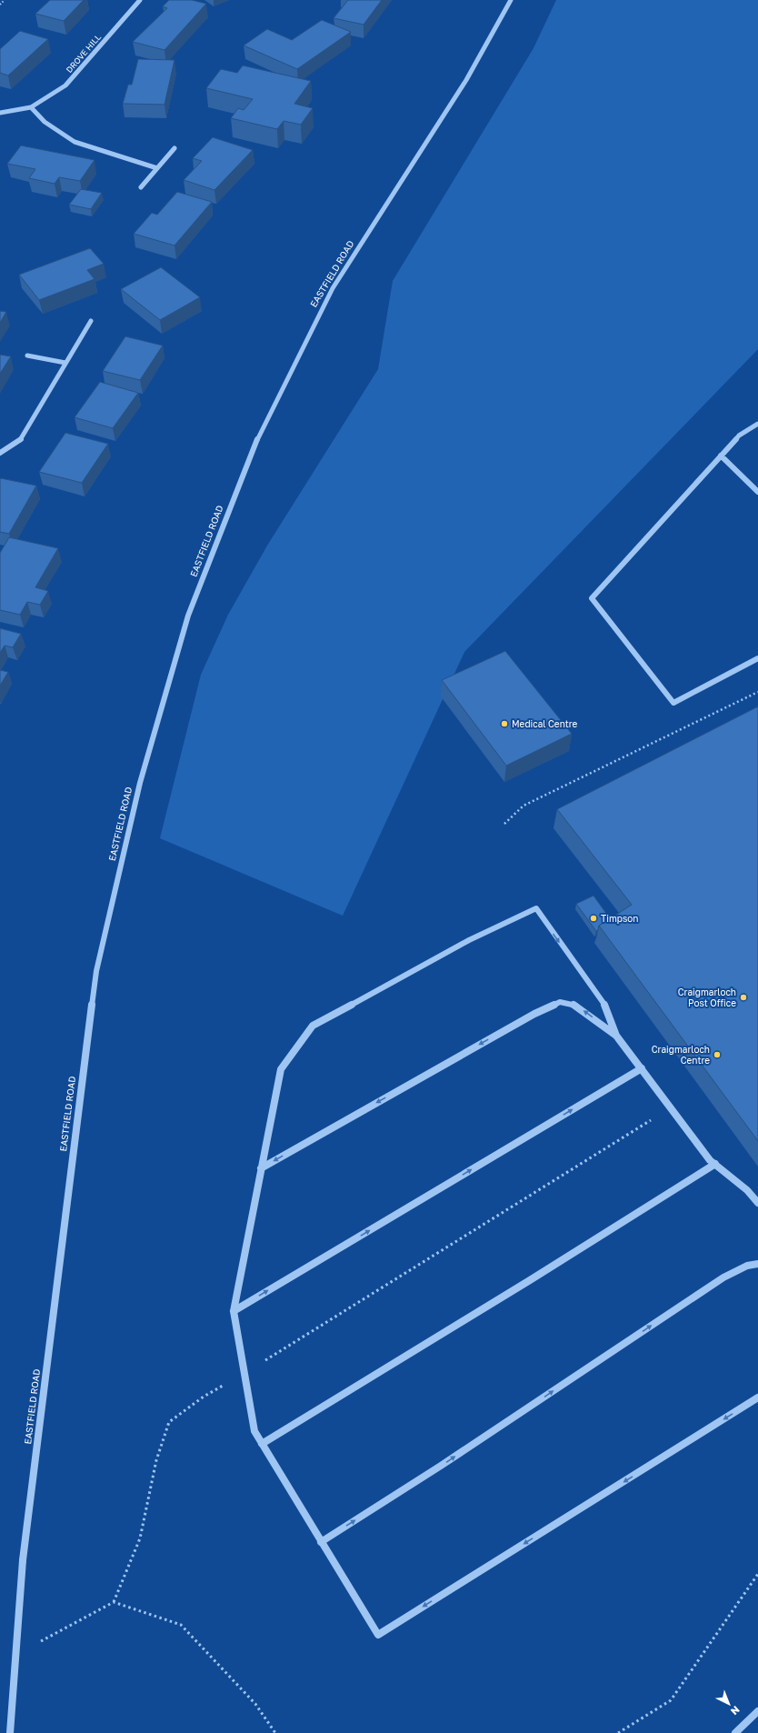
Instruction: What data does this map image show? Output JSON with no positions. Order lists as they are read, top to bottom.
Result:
{
  "streets": {
    "street": ["DROVE HILL", "EASTFIELD ROAD"]
  },
  "places": [
    "Medical Centre",
    "Timpson",
    "Craigmarloch Post Office",
    "Craigmarloch Centre"
  ],
  "north": "bottom right"
}
